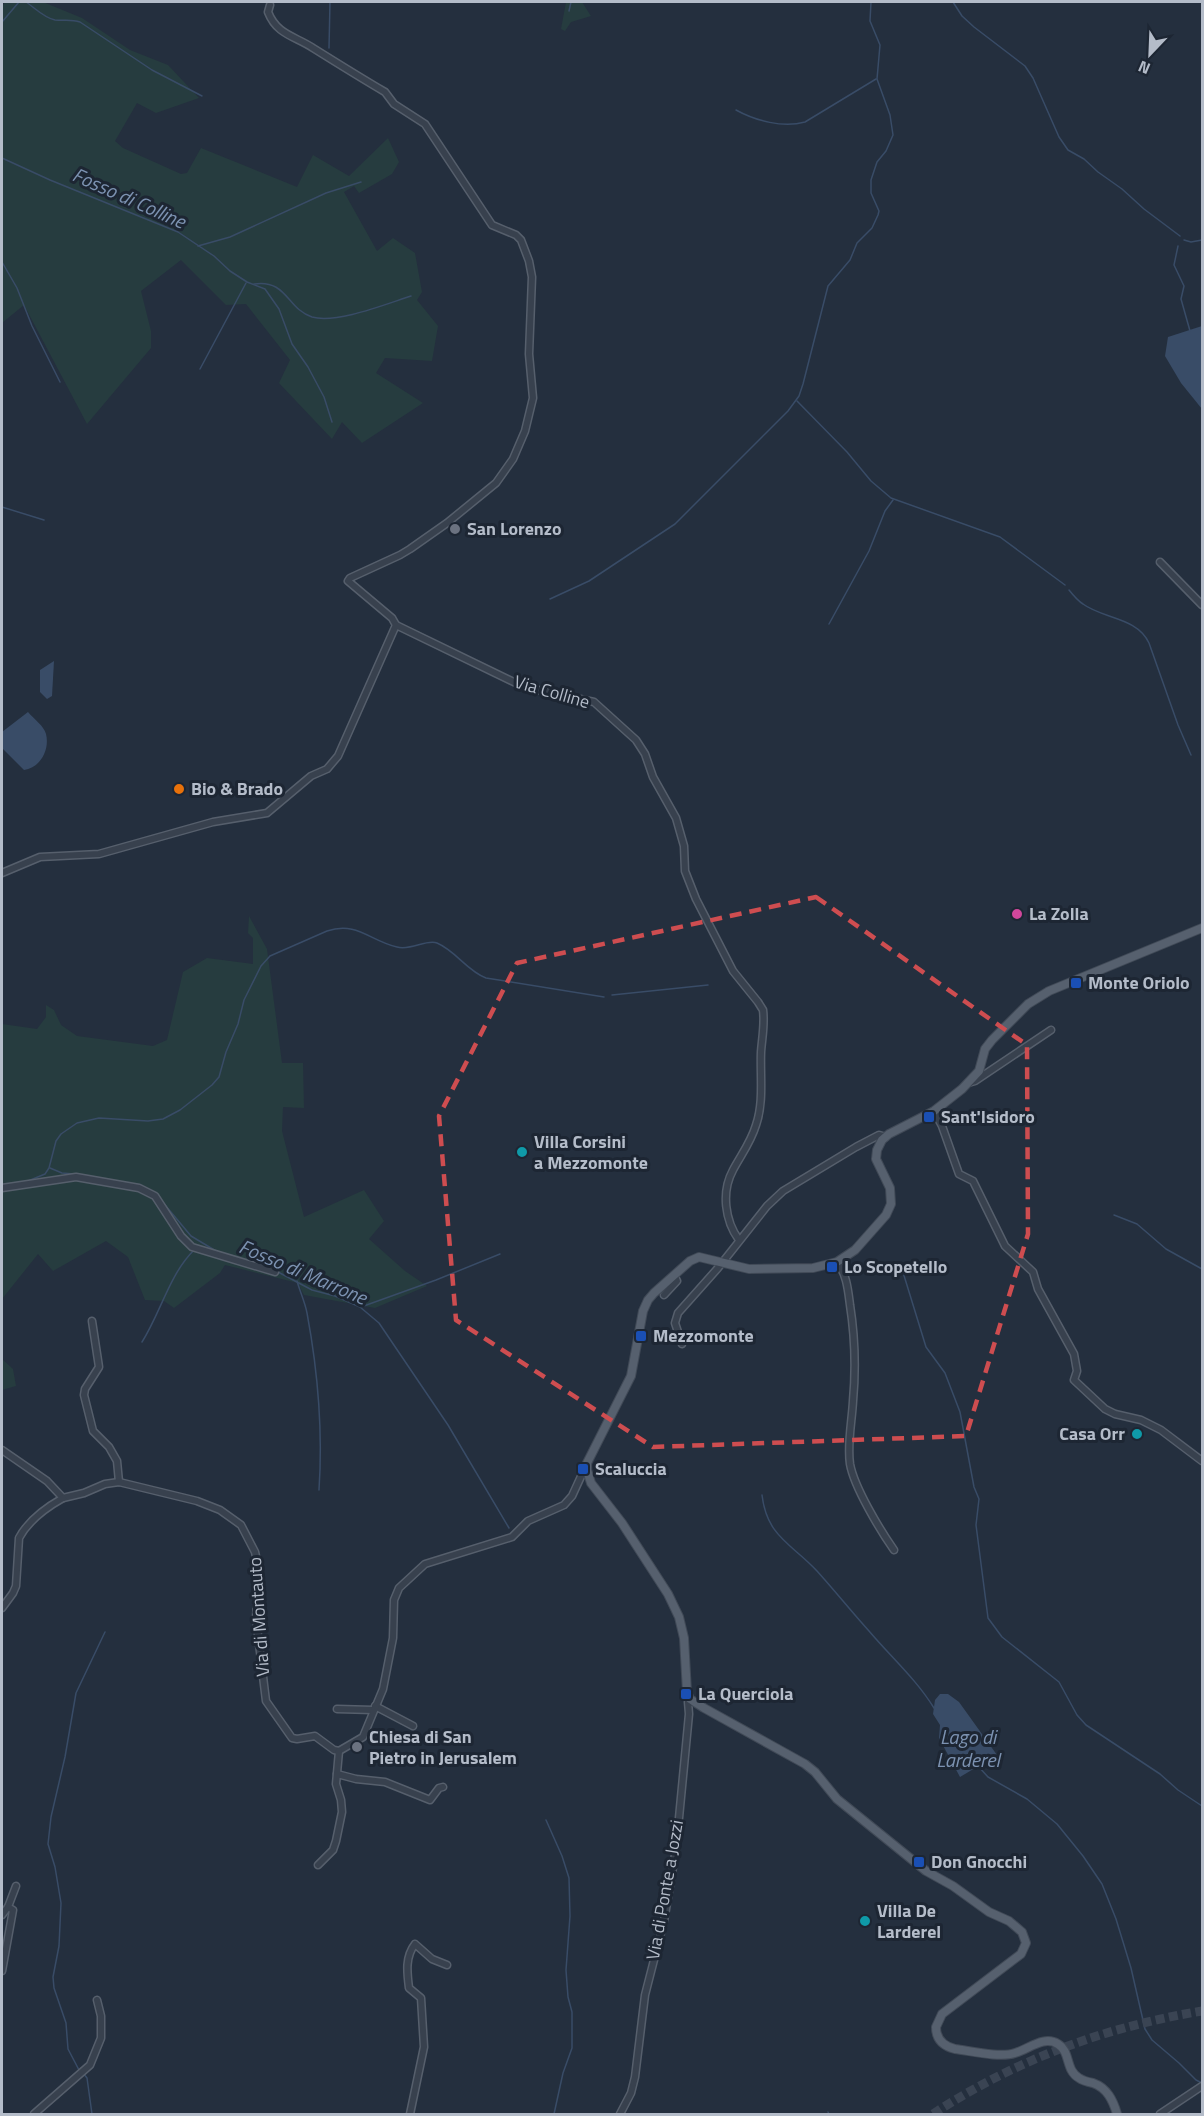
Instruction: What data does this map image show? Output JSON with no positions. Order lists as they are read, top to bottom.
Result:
{
  "streets": {
    "street": ["Via Colline", "Via di Montauto", "Via di Ponte a Jozzi"]
  },
  "water": ["Fosso di Colline", "Fosso di Marrone", "Lago di Larderel"],
  "places": {
    "other": [
      "San Lorenzo",
      "Bio & Brado",
      "La Zolla",
      "Villa Corsini a Mezzomonte",
      "Casa Orr",
      "Chiesa di San Pietro in Jerusalem",
      "Villa De Larderel"
    ],
    "transit": [
      "Monte Oriolo",
      "Sant'Isidoro",
      "Lo Scopetello",
      "Mezzomonte",
      "Scaluccia",
      "La Querciola",
      "Don Gnocchi"
    ]
  },
  "north": "bottom left"
}
